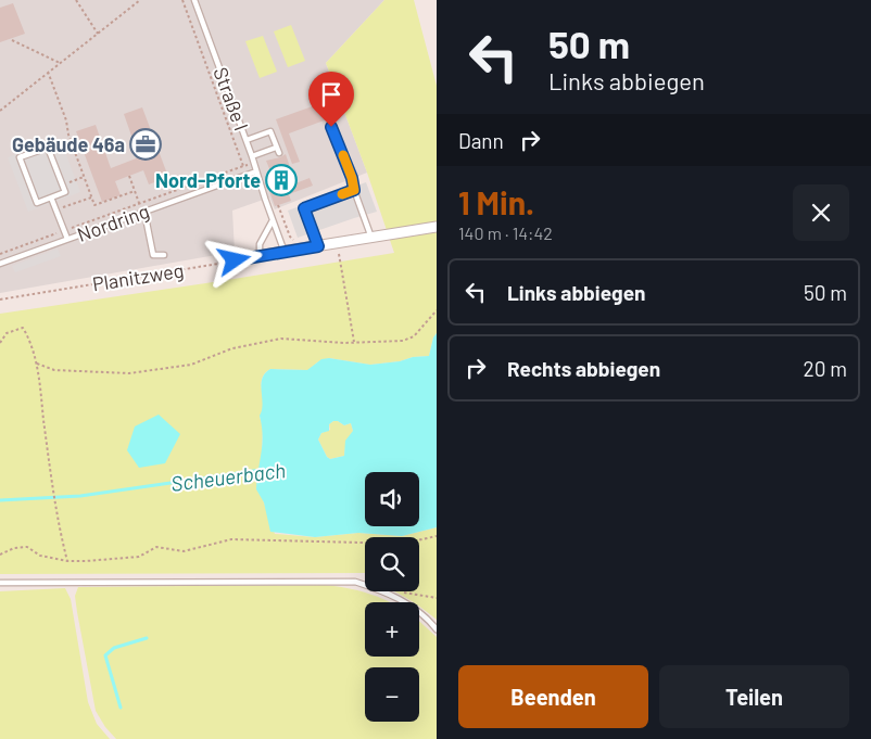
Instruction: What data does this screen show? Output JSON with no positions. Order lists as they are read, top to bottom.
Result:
{
  "streets": {
    "lane": ["Straße I", "Nordring"],
    "path": ["Planitzweg"]
  },
  "crossings": [
    ["Straße I", "Nordring"]
  ],
  "water": ["Scheuerbach"],
  "places": {
    "office": ["Gebäude 46a"],
    "building": ["Nord-Pforte"]
  },
  "page": {
    "turn": ["50 m", "Links abbiegen"],
    "then": "Dann",
    "heading": ["1 Min.", "140 m · 14:42"],
    "list": [
      {
        "name": "Links abbiegen",
        "value": "50 m"
      },
      {
        "name": "Rechts abbiegen",
        "value": "20 m"
      }
    ],
    "map_buttons": ["+", "−"],
    "buttons": ["Beenden", "Teilen"]
  }
}
